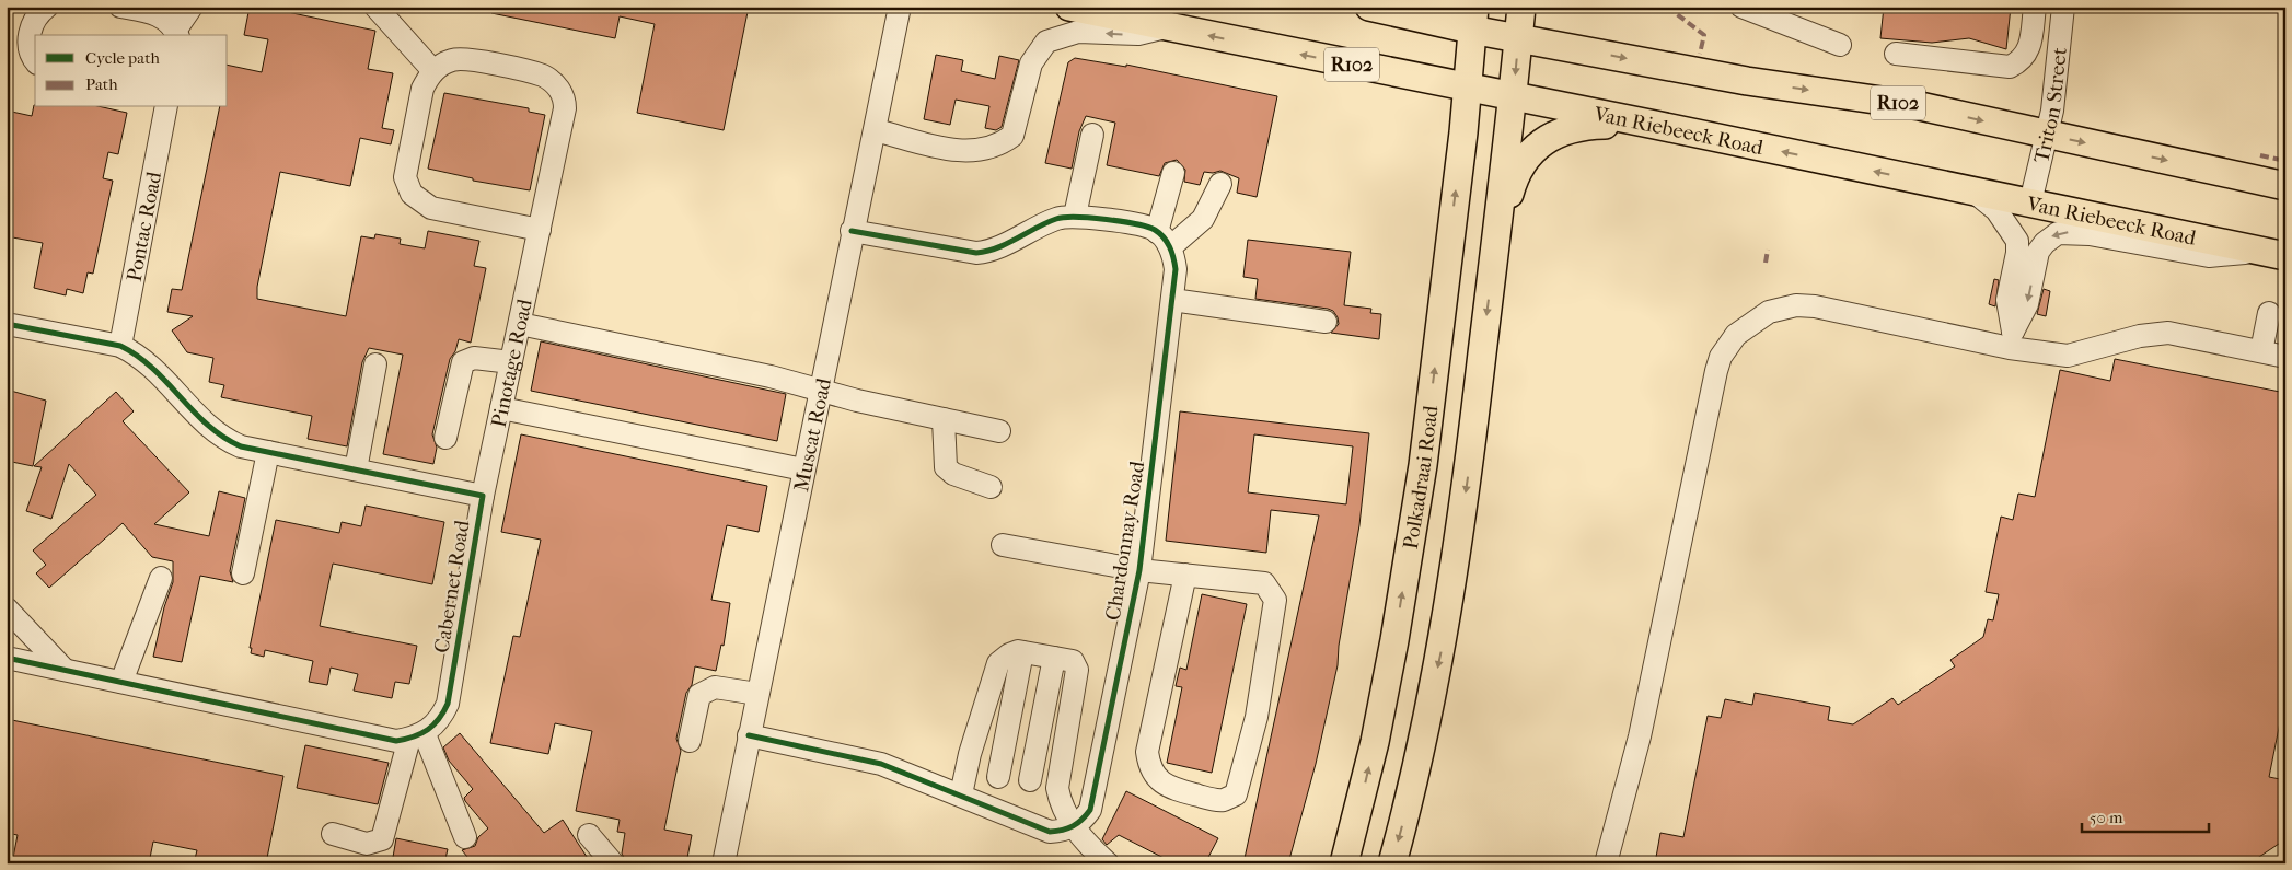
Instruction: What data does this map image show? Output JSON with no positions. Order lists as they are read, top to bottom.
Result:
{
  "streets": {
    "main road": ["R102", "Van Riebeeck Road", "Polkadraai Road"],
    "street": [
      "Triton Street",
      "Pontac Road",
      "Pinotage Road",
      "Muscat Road",
      "Chardonnay Road",
      "Cabernet Road"
    ]
  },
  "crossings": [
    ["R102", "Triton Street"],
    ["R102", "Polkadraai Road"],
    ["Triton Street", "Van Riebeeck Road"],
    ["Van Riebeeck Road", "Polkadraai Road"],
    ["Pontac Road", "Cabernet Road"],
    ["Pinotage Road", "Cabernet Road"]
  ],
  "legend": ["Cycle path", "Path"],
  "scale_bar": "50 m"
}
